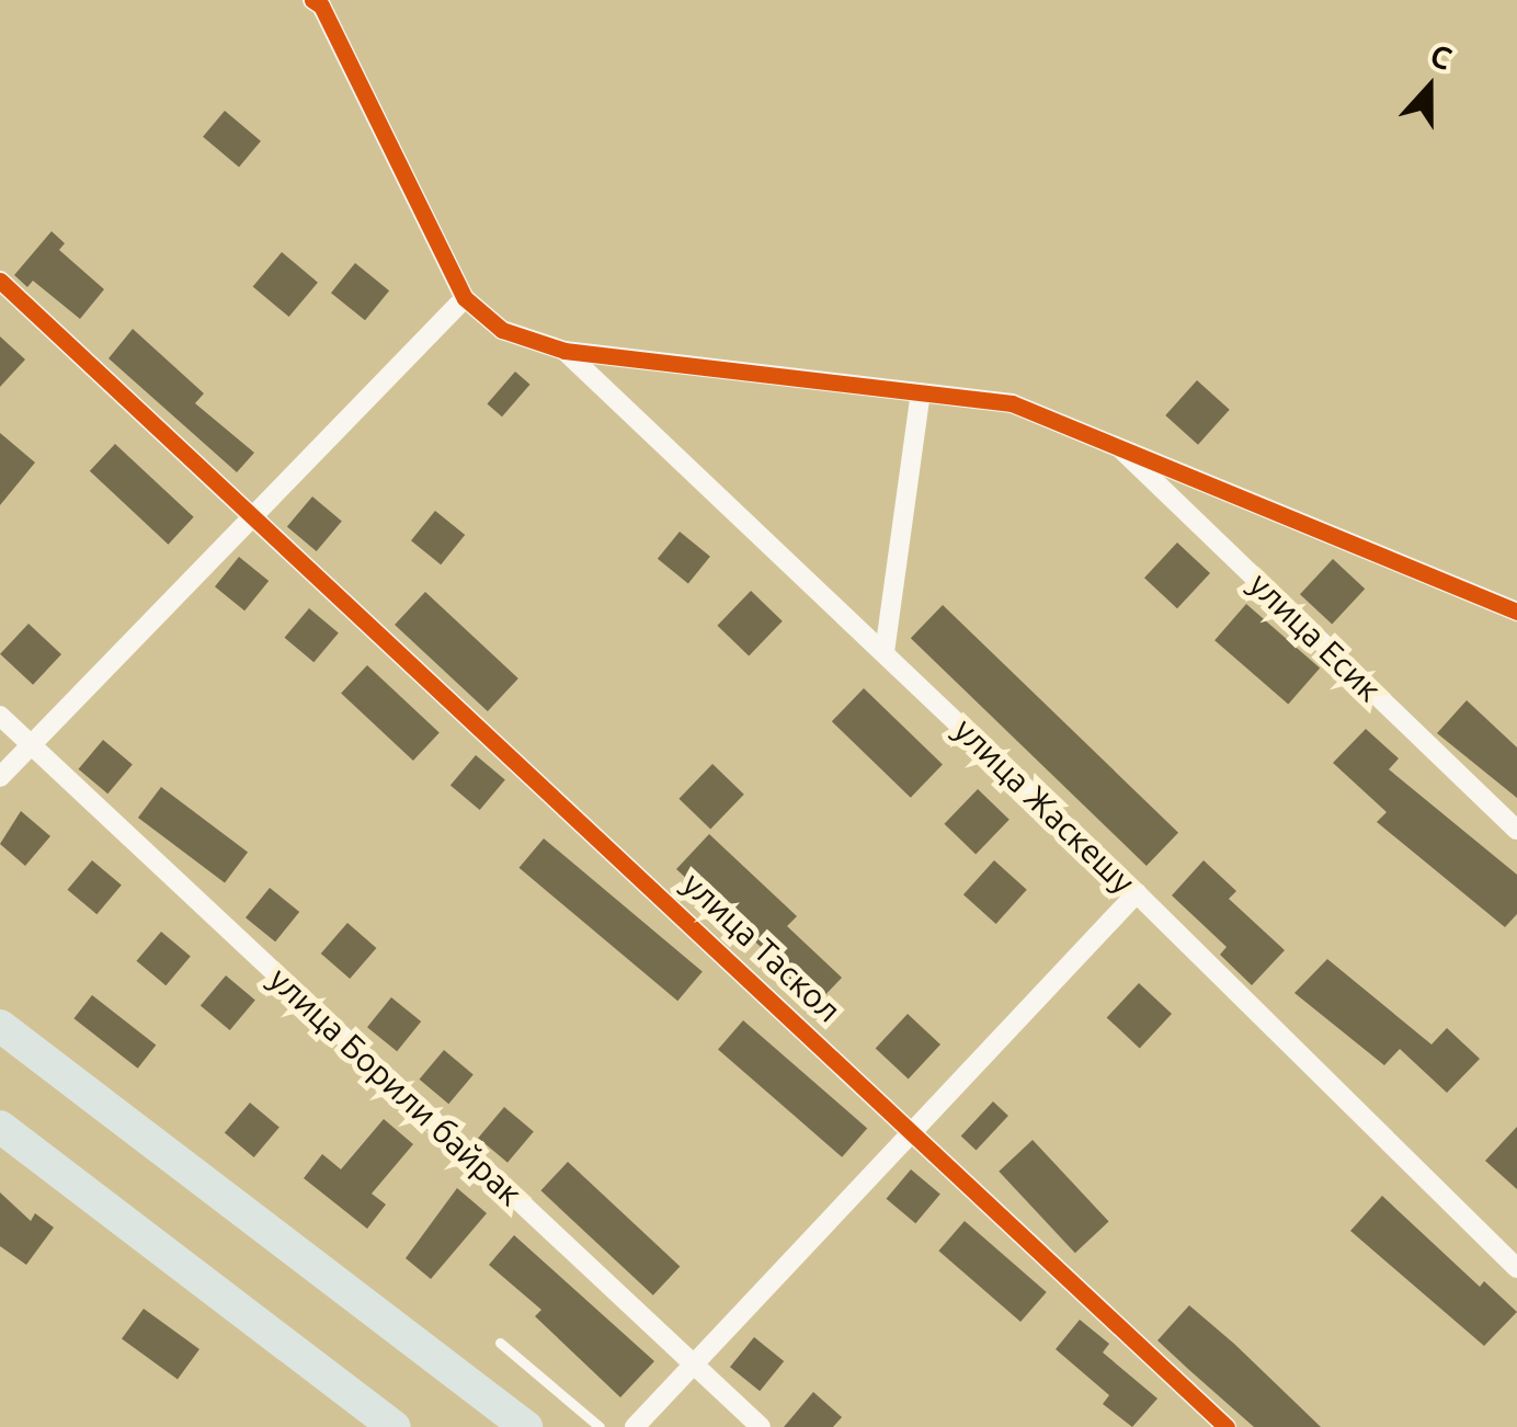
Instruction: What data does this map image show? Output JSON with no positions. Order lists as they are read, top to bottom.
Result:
{
  "streets": {
    "street": [
      "улица Есик",
      "улица Жаскешу",
      "улица Таскол",
      "улица Борили байрак"
    ]
  },
  "north": "top"
}
